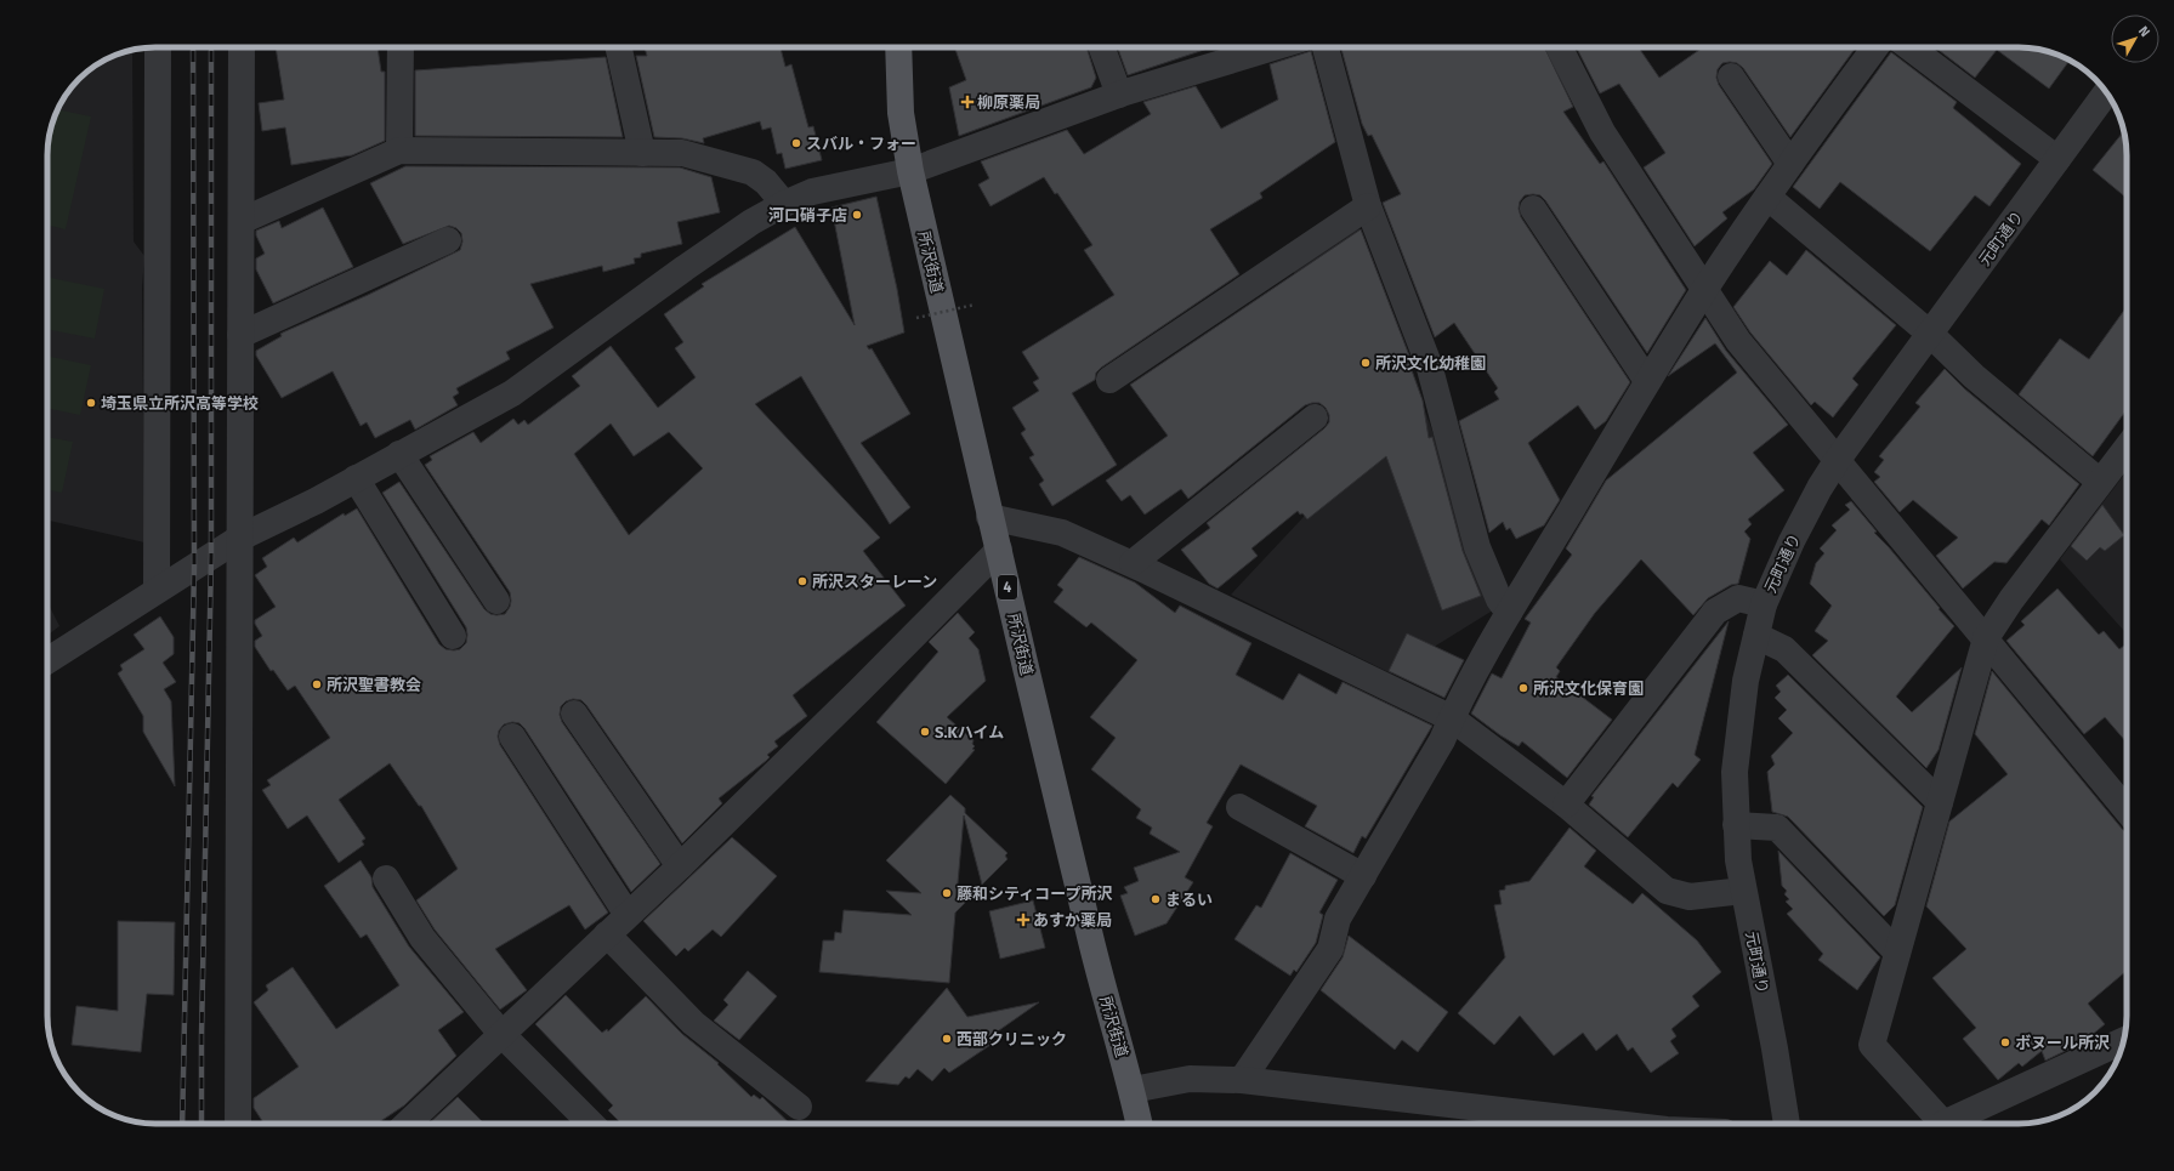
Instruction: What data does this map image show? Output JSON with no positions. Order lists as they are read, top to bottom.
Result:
{
  "streets": {
    "main road": ["所沢街道", "4"],
    "street": ["元町通り"]
  },
  "places": {
    "health": ["柳原薬局", "あすか薬局"],
    "other": [
      "スバル・フォー",
      "河口硝子店",
      "所沢文化幼稚園",
      "埼玉県立所沢高等学校",
      "所沢スターレーン",
      "所沢聖書教会",
      "所沢文化保育園",
      "S.Kハイム",
      "藤和シティコープ所沢",
      "まるい",
      "西部クリニック",
      "ボヌール所沢"
    ]
  },
  "north": "top right"
}
